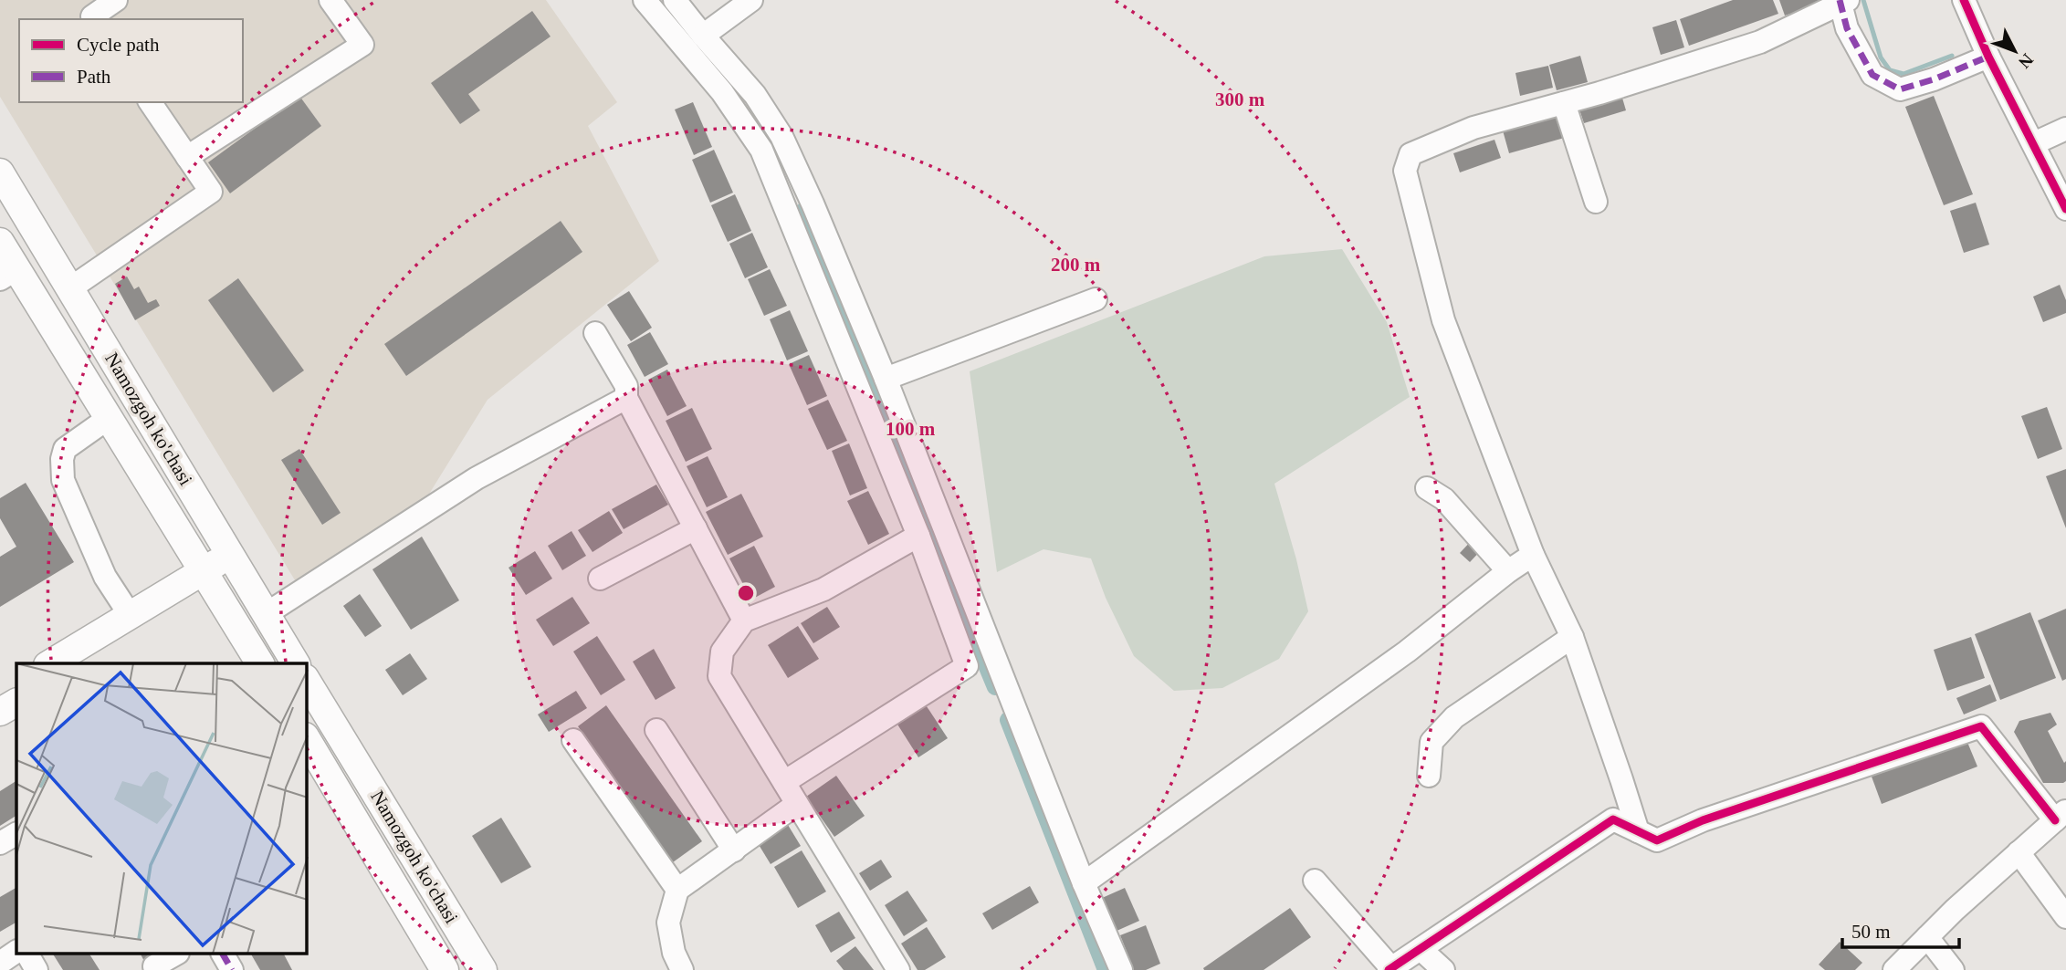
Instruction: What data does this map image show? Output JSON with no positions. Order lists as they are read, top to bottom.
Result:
{
  "streets": {
    "main road": ["Namozgoh ko'chasi"]
  },
  "legend": ["Cycle path", "Path"],
  "scale_bar": "50 m",
  "north": "bottom right",
  "rings": ["300 m", "200 m", "100 m"]
}
